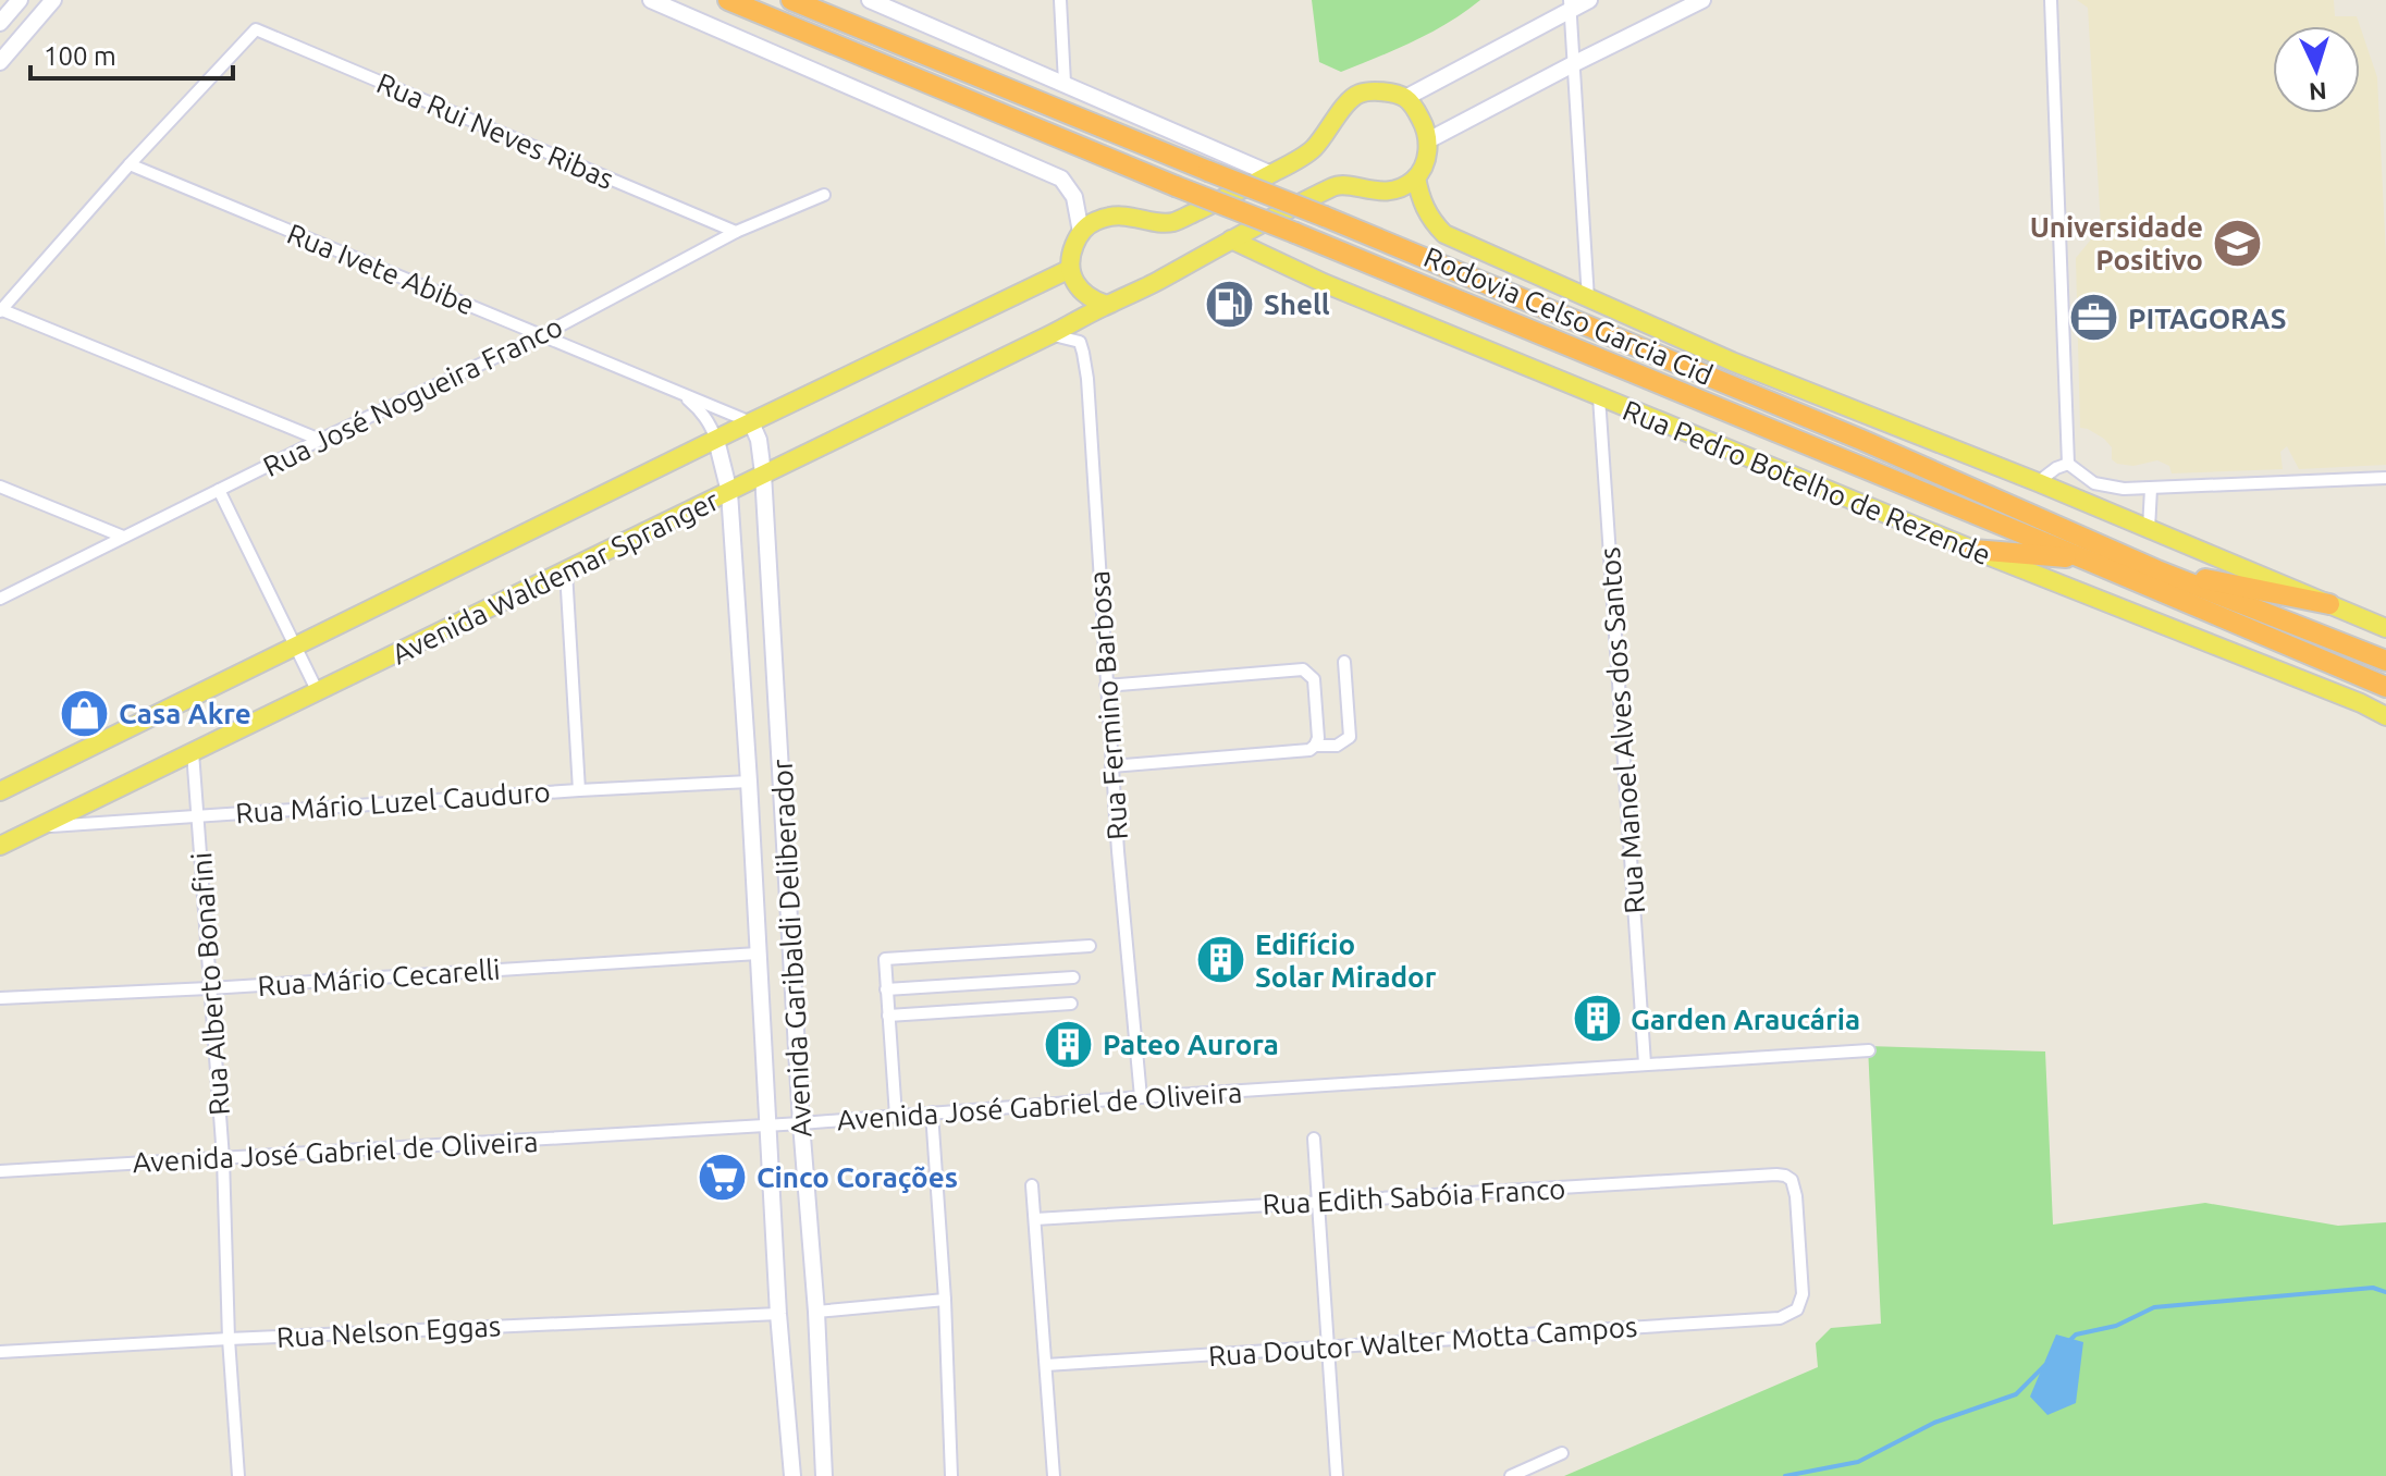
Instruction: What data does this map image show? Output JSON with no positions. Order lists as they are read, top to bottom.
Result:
{
  "streets": {
    "highway": ["Rodovia Celso Garcia Cid"],
    "main road": ["Rua Pedro Botelho de Rezende", "Avenida Waldemar Spranger"],
    "street": [
      "Rua Rui Neves Ribas",
      "Rua Ivete Abibe",
      "Rua José Nogueira Franco",
      "Rua Fermino Barbosa",
      "Rua Manoel Alves dos Santos",
      "Rua Mário Luzel Cauduro",
      "Avenida Garibaldi Deliberador",
      "Rua Mário Cecarelli",
      "Rua Alberto Bonafini",
      "Avenida José Gabriel de Oliveira",
      "Rua Edith Sabóia Franco",
      "Rua Nelson Eggas",
      "Rua Doutor Walter Motta Campos"
    ]
  },
  "crossings": [
    ["Rua Rui Neves Ribas", "Rua Ivete Abibe"],
    ["Rua Rui Neves Ribas", "Rua José Nogueira Franco"],
    ["Rua Ivete Abibe", "Rua José Nogueira Franco"],
    ["Rua Ivete Abibe", "Avenida Waldemar Spranger"],
    ["Rua Ivete Abibe", "Avenida Garibaldi Deliberador"],
    ["Rua Pedro Botelho de Rezende", "Avenida Waldemar Spranger"],
    ["Rua Pedro Botelho de Rezende", "Rua Manoel Alves dos Santos"],
    ["Avenida Waldemar Spranger", "Rua Fermino Barbosa"],
    ["Avenida Waldemar Spranger", "Rua Mário Luzel Cauduro"],
    ["Avenida Waldemar Spranger", "Avenida Garibaldi Deliberador"],
    ["Avenida Waldemar Spranger", "Rua Alberto Bonafini"],
    ["Rua Fermino Barbosa", "Avenida José Gabriel de Oliveira"],
    ["Rua Manoel Alves dos Santos", "Avenida José Gabriel de Oliveira"],
    ["Rua Mário Luzel Cauduro", "Avenida Garibaldi Deliberador"],
    ["Rua Mário Luzel Cauduro", "Rua Alberto Bonafini"],
    ["Avenida Garibaldi Deliberador", "Rua Mário Cecarelli"],
    ["Avenida Garibaldi Deliberador", "Avenida José Gabriel de Oliveira"],
    ["Avenida Garibaldi Deliberador", "Rua Nelson Eggas"],
    ["Rua Mário Cecarelli", "Rua Alberto Bonafini"],
    ["Rua Alberto Bonafini", "Avenida José Gabriel de Oliveira"],
    ["Rua Alberto Bonafini", "Rua Nelson Eggas"],
    ["Rua Edith Sabóia Franco", "Rua Doutor Walter Motta Campos"]
  ],
  "places": {
    "school or university": ["Universidade Positivo"],
    "fuel station": ["Shell"],
    "office": ["PITAGORAS"],
    "shop": ["Casa Akre"],
    "building": ["Edifício Solar Mirador", "Garden Araucária", "Pateo Aurora"],
    "supermarket": ["Cinco Corações"]
  },
  "scale_bar": "100 m",
  "north": "bottom"
}
